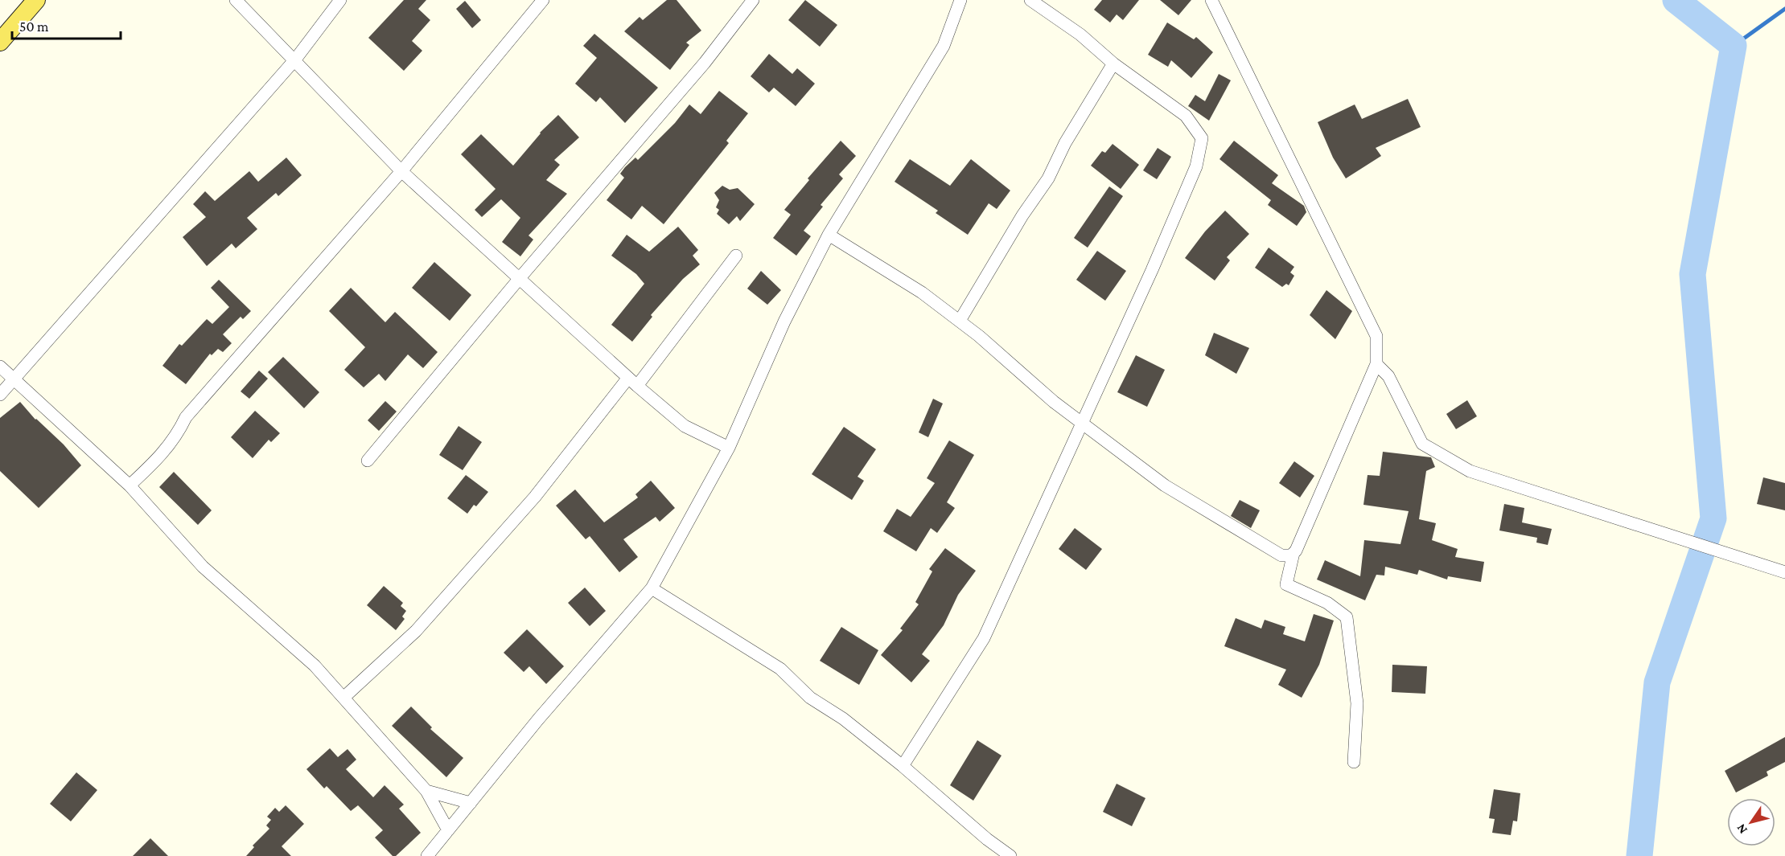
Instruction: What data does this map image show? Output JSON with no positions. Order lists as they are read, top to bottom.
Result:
{
  "scale_bar": "50 m",
  "north": "bottom left"
}
